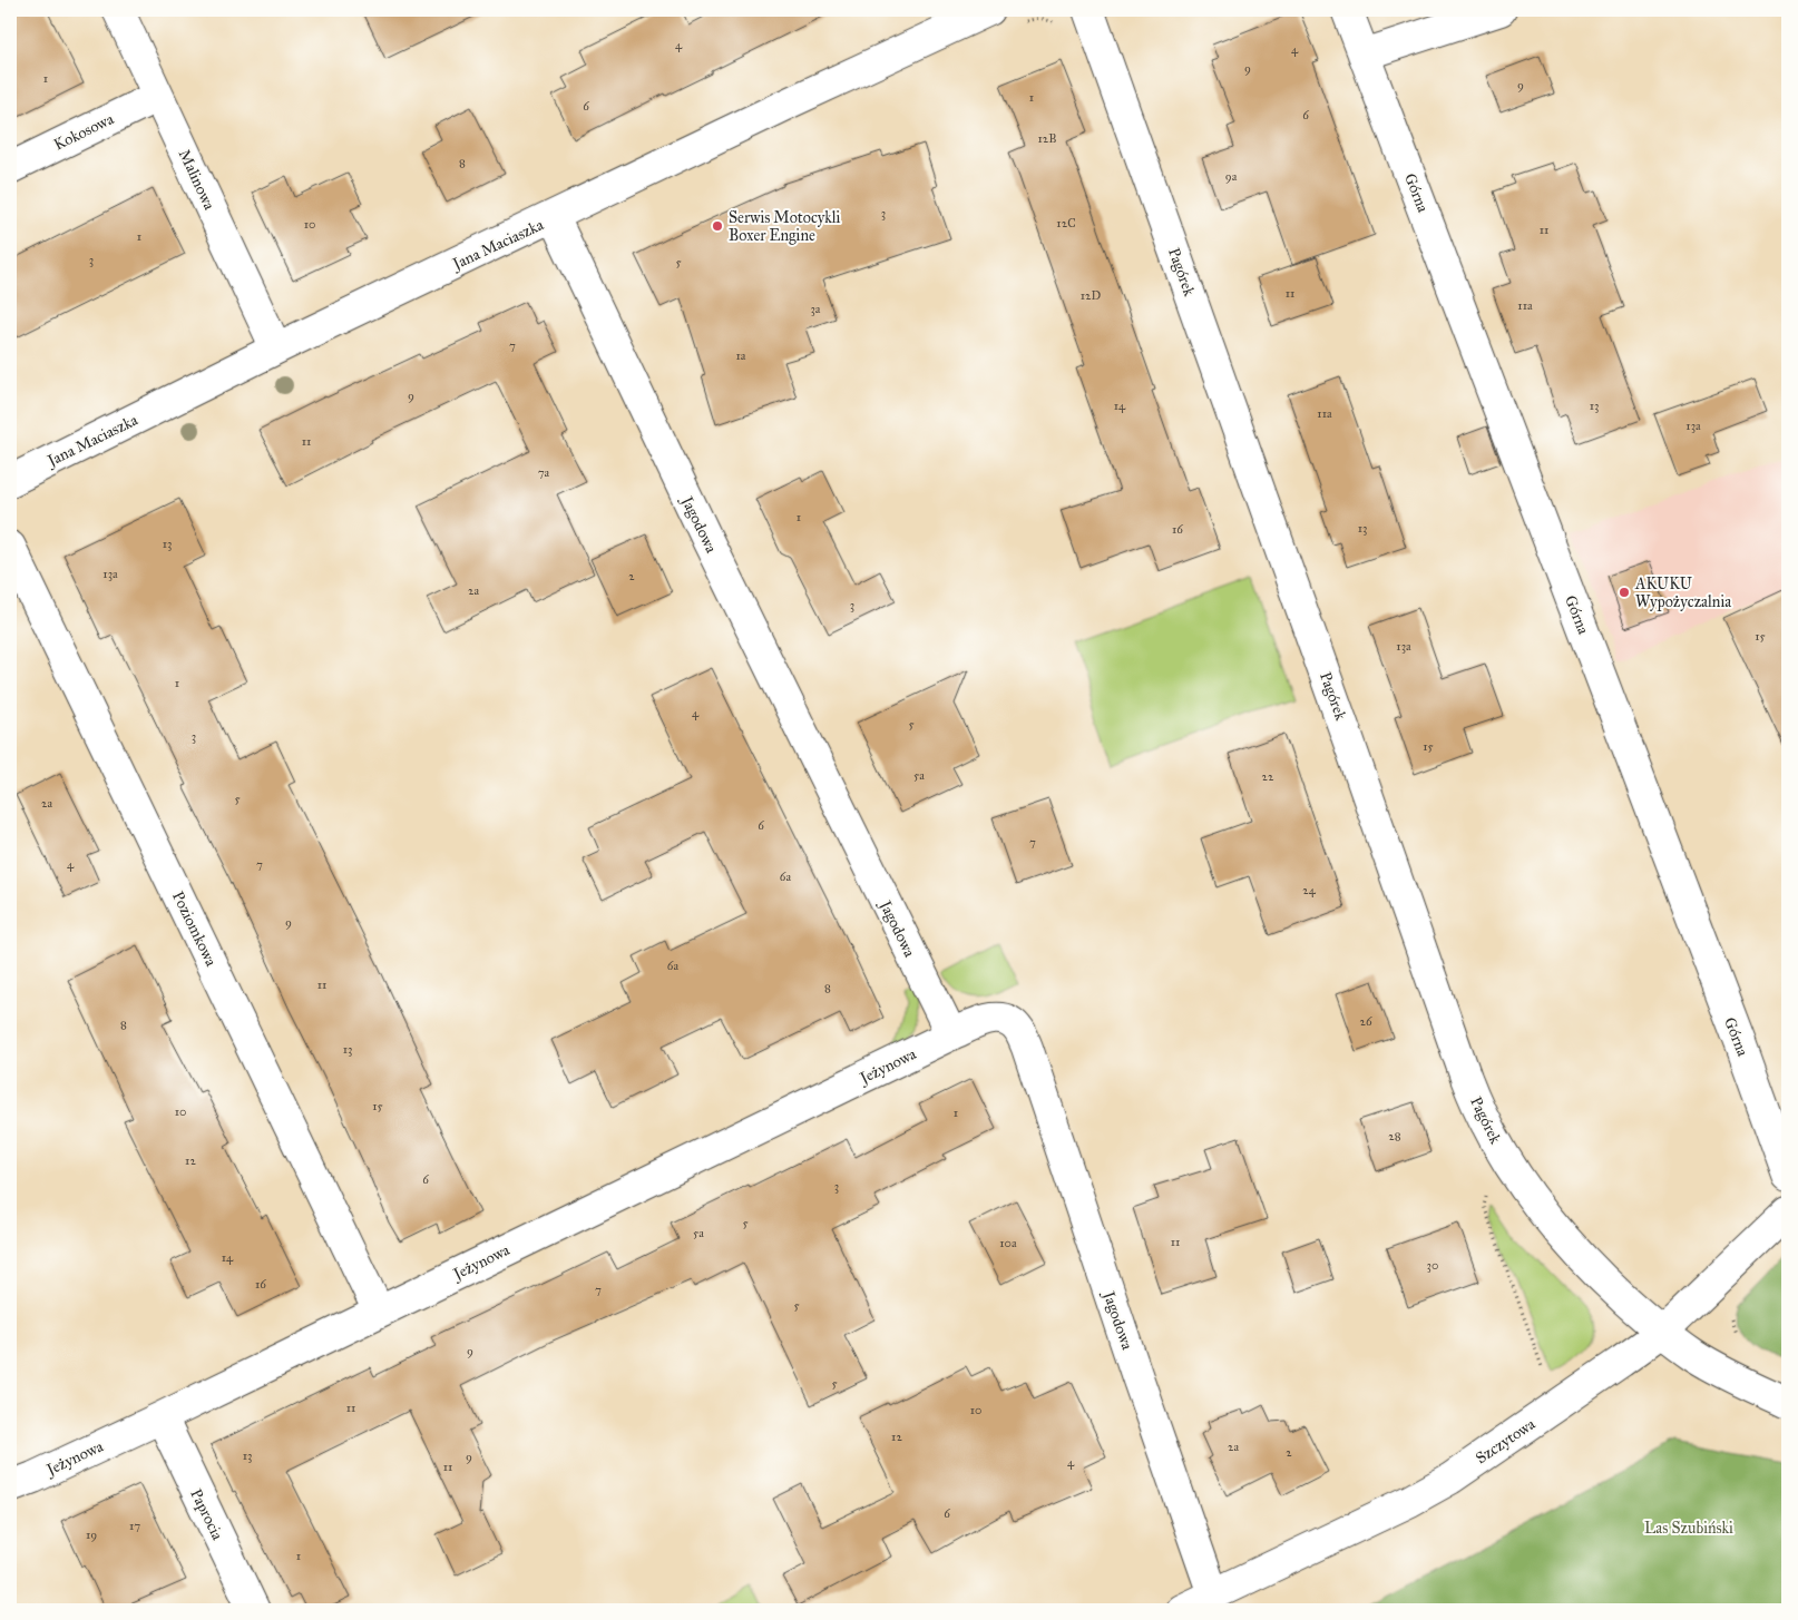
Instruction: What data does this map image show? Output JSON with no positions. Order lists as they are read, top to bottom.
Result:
{
  "streets": {
    "street": [
      "Kokosowa",
      "Malinowa",
      "Górna",
      "Jana Maciaszka",
      "Pagórek",
      "Jagodowa",
      "Poziomkowa",
      "Jeżynowa",
      "Szczytowa",
      "Paprocia"
    ]
  },
  "crossings": [
    ["Kokosowa", "Malinowa"],
    ["Malinowa", "Jana Maciaszka"],
    ["Jana Maciaszka", "Jagodowa"],
    ["Pagórek", "Szczytowa"],
    ["Jagodowa", "Jeżynowa"],
    ["Jagodowa", "Szczytowa"],
    ["Poziomkowa", "Jeżynowa"],
    ["Jeżynowa", "Paprocia"]
  ],
  "parks": ["Las Szubiński"],
  "places": ["Serwis Motocykli Boxer Engine", "AKUKU Wypożyczalnia"],
  "house_numbers": [
    "4",
    "4",
    "9",
    "1",
    "9",
    "1",
    "6",
    "6",
    "12B",
    "8",
    "9a",
    "3",
    "12C",
    "10",
    "11",
    "1",
    "3",
    "5",
    "11",
    "12D",
    "11a",
    "3a",
    "7",
    "1a",
    "9",
    "14",
    "13",
    "11a",
    "13a",
    "11",
    "7a",
    "1",
    "13",
    "16",
    "13",
    "13a",
    "2",
    "2a",
    "3",
    "15",
    "13a",
    "1",
    "4",
    "5",
    "3",
    "15",
    "5a",
    "22",
    "5",
    "2a",
    "6",
    "7",
    "4",
    "7",
    "6a",
    "24",
    "9",
    "6a",
    "11",
    "8",
    "26",
    "8",
    "13",
    "15",
    "10",
    "1",
    "28",
    "12",
    "6",
    "3",
    "5",
    "5a",
    "11",
    "10a",
    "14",
    "30",
    "16",
    "7",
    "5",
    "9",
    "5",
    "11",
    "10",
    "12",
    "2a",
    "2",
    "13",
    "9",
    "4",
    "11",
    "6",
    "17",
    "19",
    "1"
  ]
}
